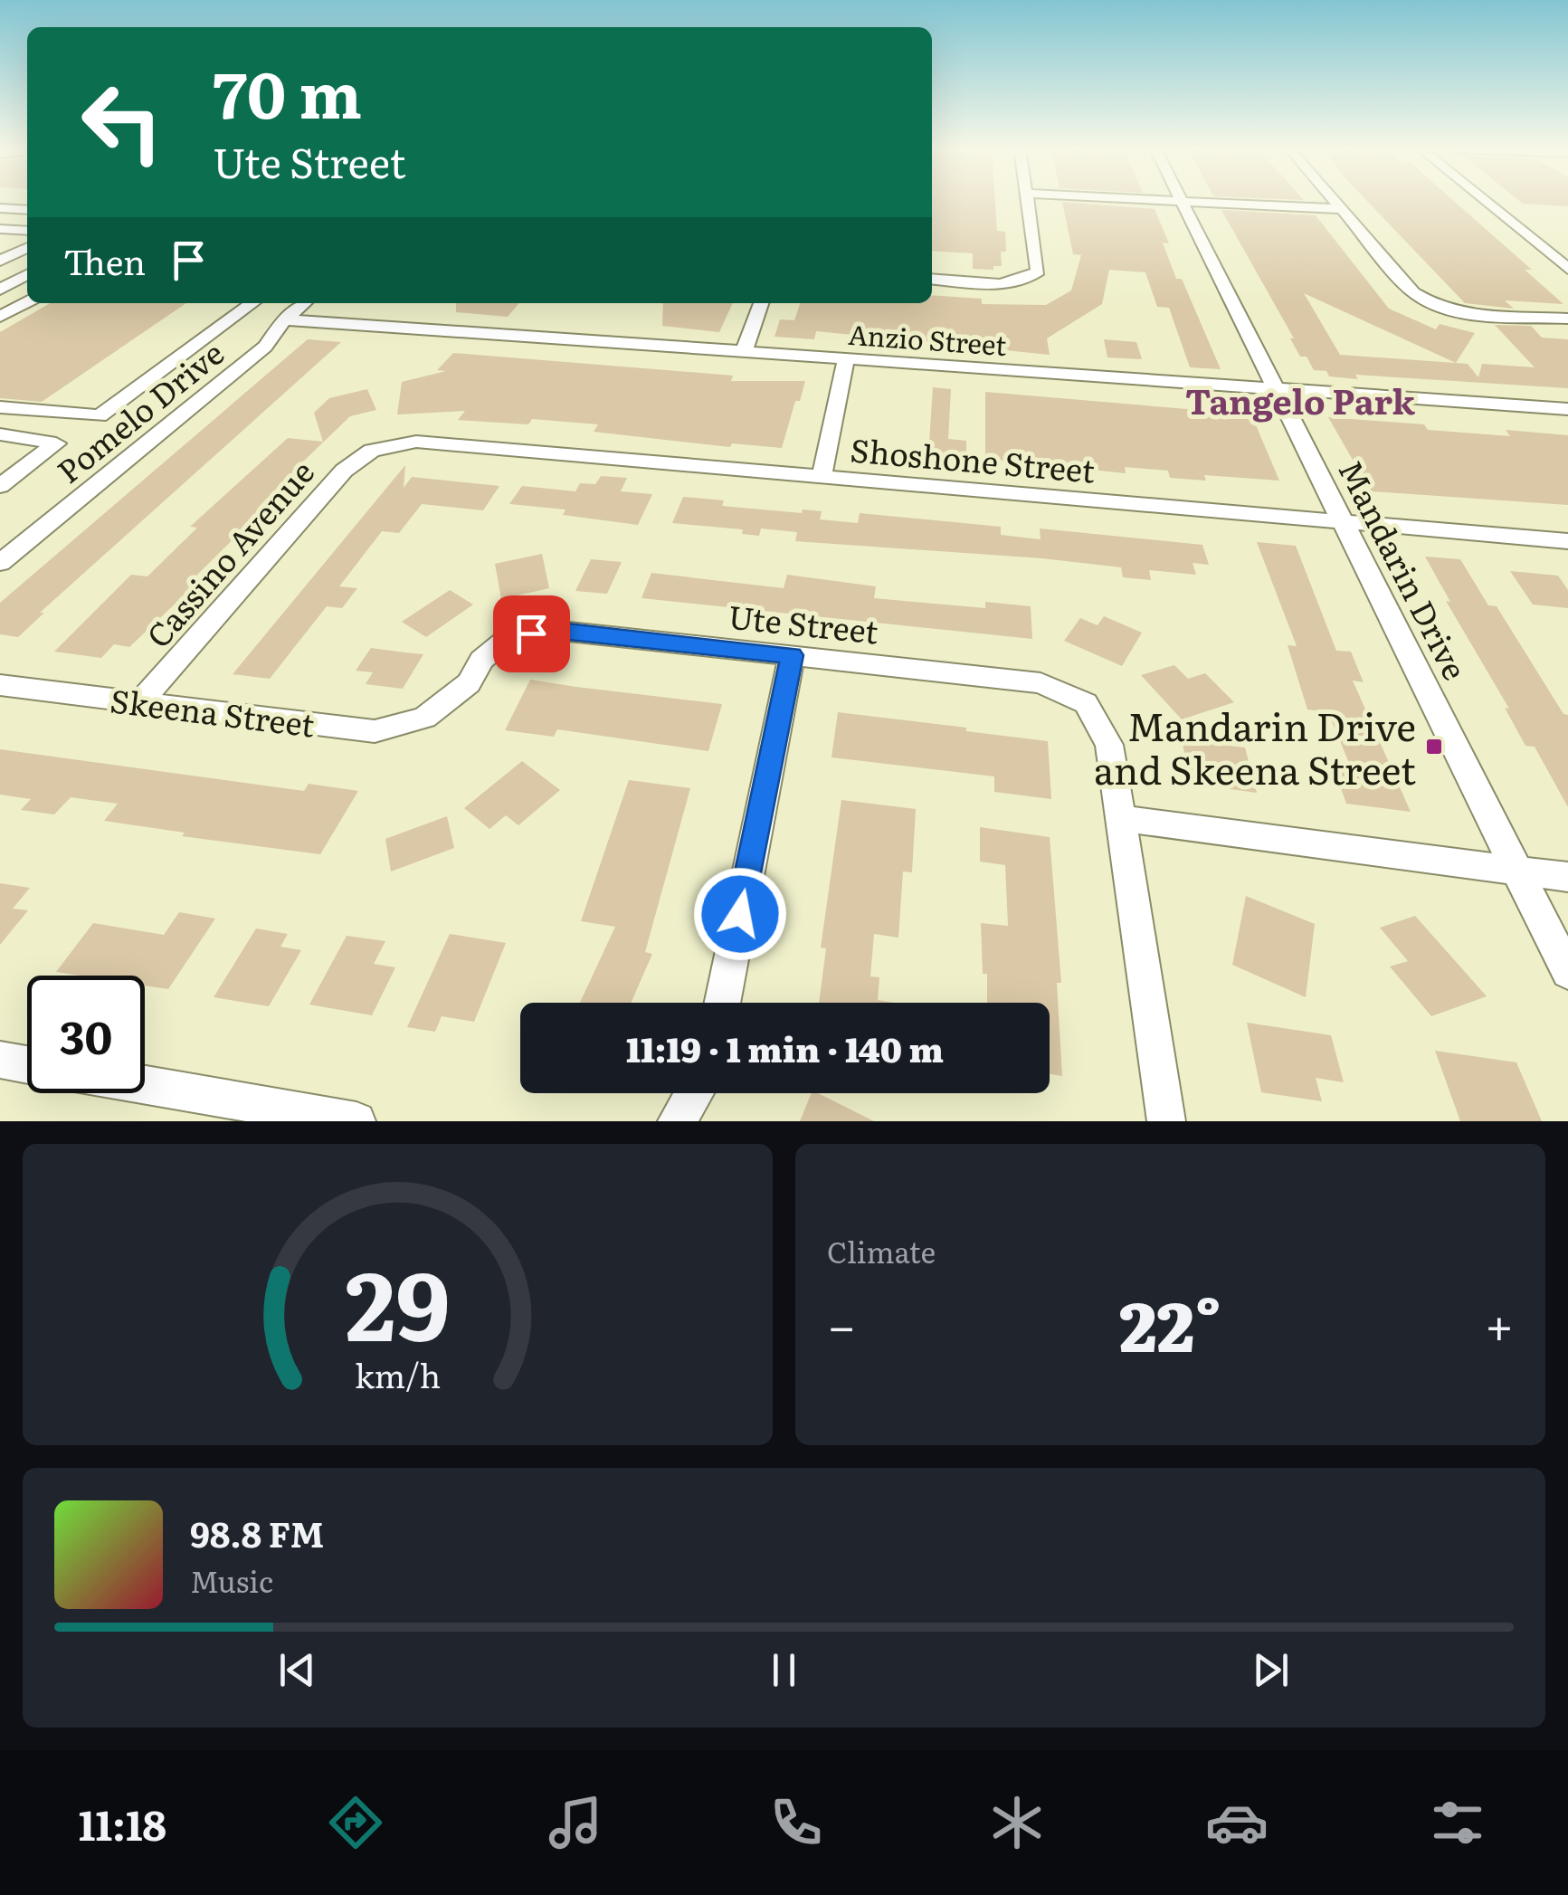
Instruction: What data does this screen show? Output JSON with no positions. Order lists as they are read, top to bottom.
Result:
{
  "streets": {
    "street": [
      "Anzio Street",
      "Pomelo Drive",
      "Shoshone Street",
      "Cassino Avenue",
      "Mandarin Drive",
      "Ute Street",
      "Skeena Street"
    ]
  },
  "crossings": [
    ["Anzio Street", "Pomelo Drive"],
    ["Anzio Street", "Mandarin Drive"],
    ["Shoshone Street", "Cassino Avenue"],
    ["Shoshone Street", "Mandarin Drive"],
    ["Cassino Avenue", "Skeena Street"],
    ["Ute Street", "Skeena Street"]
  ],
  "districts": ["Tangelo Park"],
  "places": {
    "transit": ["Mandarin Drive and Skeena Street"]
  },
  "page": {
    "turn": ["70 m", "Ute Street"],
    "then": "Then",
    "limit": "30",
    "trip": "11:19 · 1 min · 140 m",
    "tile": "Climate",
    "heat": ["−", "22°", "+"],
    "song": ["98.8 FM", "Music"],
    "tabs": "11:18",
    "gauge": ["29", "km/h"]
  }
}
